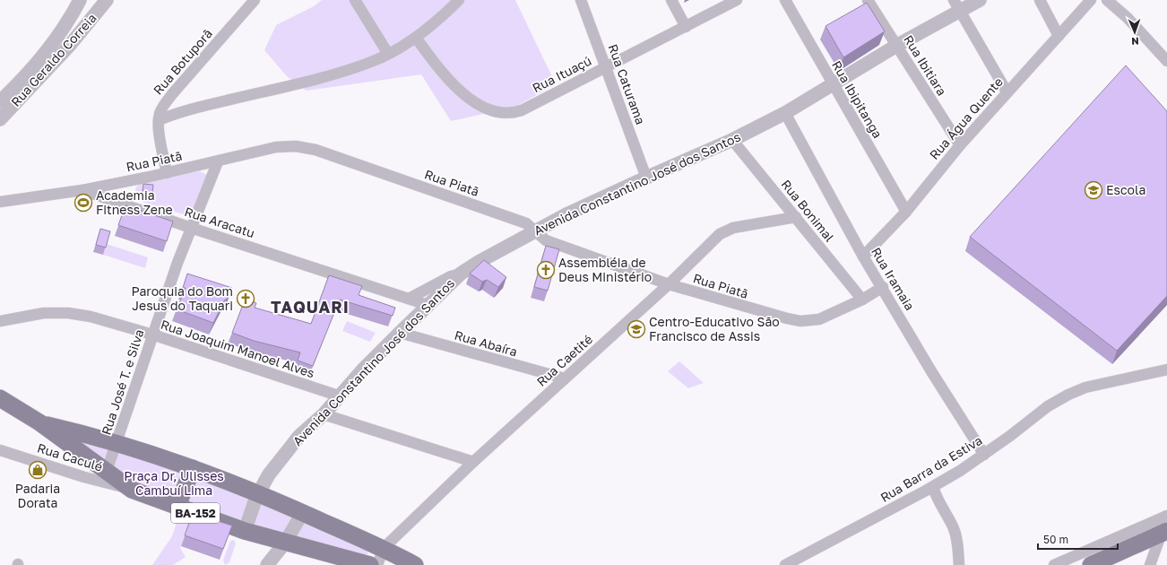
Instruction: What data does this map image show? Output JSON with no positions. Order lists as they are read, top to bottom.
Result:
{
  "streets": {
    "main road": ["BA-152"],
    "street": [
      "Rua Geraldo Correia",
      "Rua Botuporã",
      "Rua Ibitiara",
      "Rua Ituaçú",
      "Rua Caturama",
      "Rua Ibipitanga",
      "Rua Água Quente",
      "Rua Piatã",
      "Avenida Constantino José dos Santos",
      "Rua Bonimal",
      "Rua Aracatu",
      "Rua Iramaia",
      "Rua Abaíra",
      "Rua Joaquim Manoel Alves",
      "Rua Caetité",
      "Rua José T. e Silva",
      "Rua Caculé",
      "Rua Barra da Estiva"
    ]
  },
  "crossings": [
    ["Rua Botuporã", "Rua Piatã"],
    ["Rua Ibitiara", "Rua Água Quente"],
    ["Rua Ibitiara", "Avenida Constantino José dos Santos"],
    ["Rua Ituaçú", "Rua Caturama"],
    ["Rua Caturama", "Avenida Constantino José dos Santos"],
    ["Rua Ibipitanga", "Rua Água Quente"],
    ["Rua Ibipitanga", "Avenida Constantino José dos Santos"],
    ["Rua Água Quente", "Rua Iramaia"],
    ["Rua Piatã", "Avenida Constantino José dos Santos"],
    ["Rua Piatã", "Rua Bonimal"],
    ["Rua Piatã", "Rua Aracatu"],
    ["Rua Piatã", "Rua Iramaia"],
    ["Rua Piatã", "Rua Caetité"],
    ["Rua Piatã", "Rua José T. e Silva"],
    ["Avenida Constantino José dos Santos", "Rua Bonimal"],
    ["Avenida Constantino José dos Santos", "Rua Aracatu"],
    ["Avenida Constantino José dos Santos", "Rua Iramaia"],
    ["Avenida Constantino José dos Santos", "Rua Abaíra"],
    ["Avenida Constantino José dos Santos", "Rua Joaquim Manoel Alves"],
    ["Avenida Constantino José dos Santos", "BA-152"],
    ["Rua Bonimal", "Rua Caetité"],
    ["Rua Aracatu", "Rua José T. e Silva"],
    ["Rua Iramaia", "Rua Barra da Estiva"],
    ["Rua Abaíra", "Rua Caetité"],
    ["Rua Joaquim Manoel Alves", "Rua José T. e Silva"],
    ["Rua Caetité", "BA-152"],
    ["Rua José T. e Silva", "BA-152"],
    ["Rua Caculé", "BA-152"]
  ],
  "districts": ["TAQUARI"],
  "parks": ["Praça Dr, Ulisses Cambuí Lima"],
  "places": {
    "school or university": ["Escola", "Centro-Educativo São Francisco de Assis"],
    "sports": ["Academia Fitness Zene"],
    "church": ["Assembléia de Deus Ministério", "Paroquia do Bom Jesus do Taquari"],
    "shop": ["Padaria Dorata"]
  },
  "scale_bar": "50 m",
  "north": "bottom"
}
